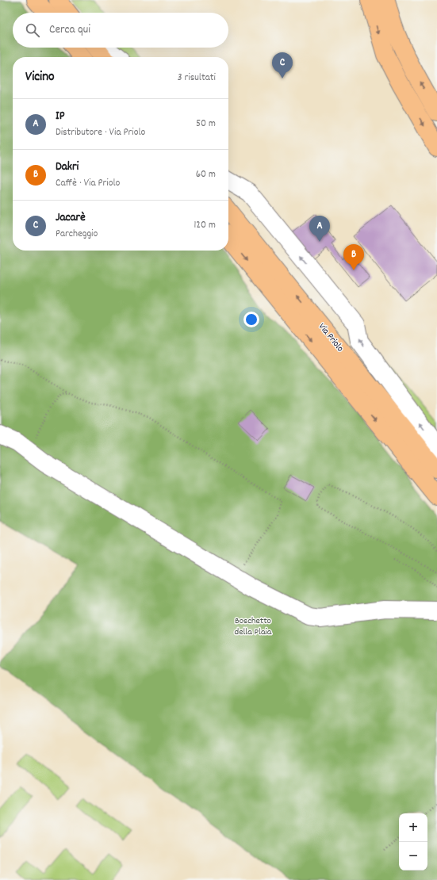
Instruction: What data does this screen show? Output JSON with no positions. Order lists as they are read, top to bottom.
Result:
{
  "streets": {
    "main road": ["Via Priolo"]
  },
  "parks": ["Boschetto della Plaia"],
  "page": {
    "search": "Cerca qui",
    "pins": ["C", "A", "B"],
    "heading": ["Vicino", "3 risultati"],
    "list": [
      {
        "mark": "A",
        "name": "IP",
        "note": "Distributore · Via Priolo",
        "value": "50 m"
      },
      {
        "mark": "B",
        "name": "Dakri",
        "note": "Caffè · Via Priolo",
        "value": "60 m"
      },
      {
        "mark": "C",
        "name": "Jacarè",
        "note": "Parcheggio",
        "value": "120 m"
      }
    ],
    "map_buttons": ["+", "−"]
  }
}
